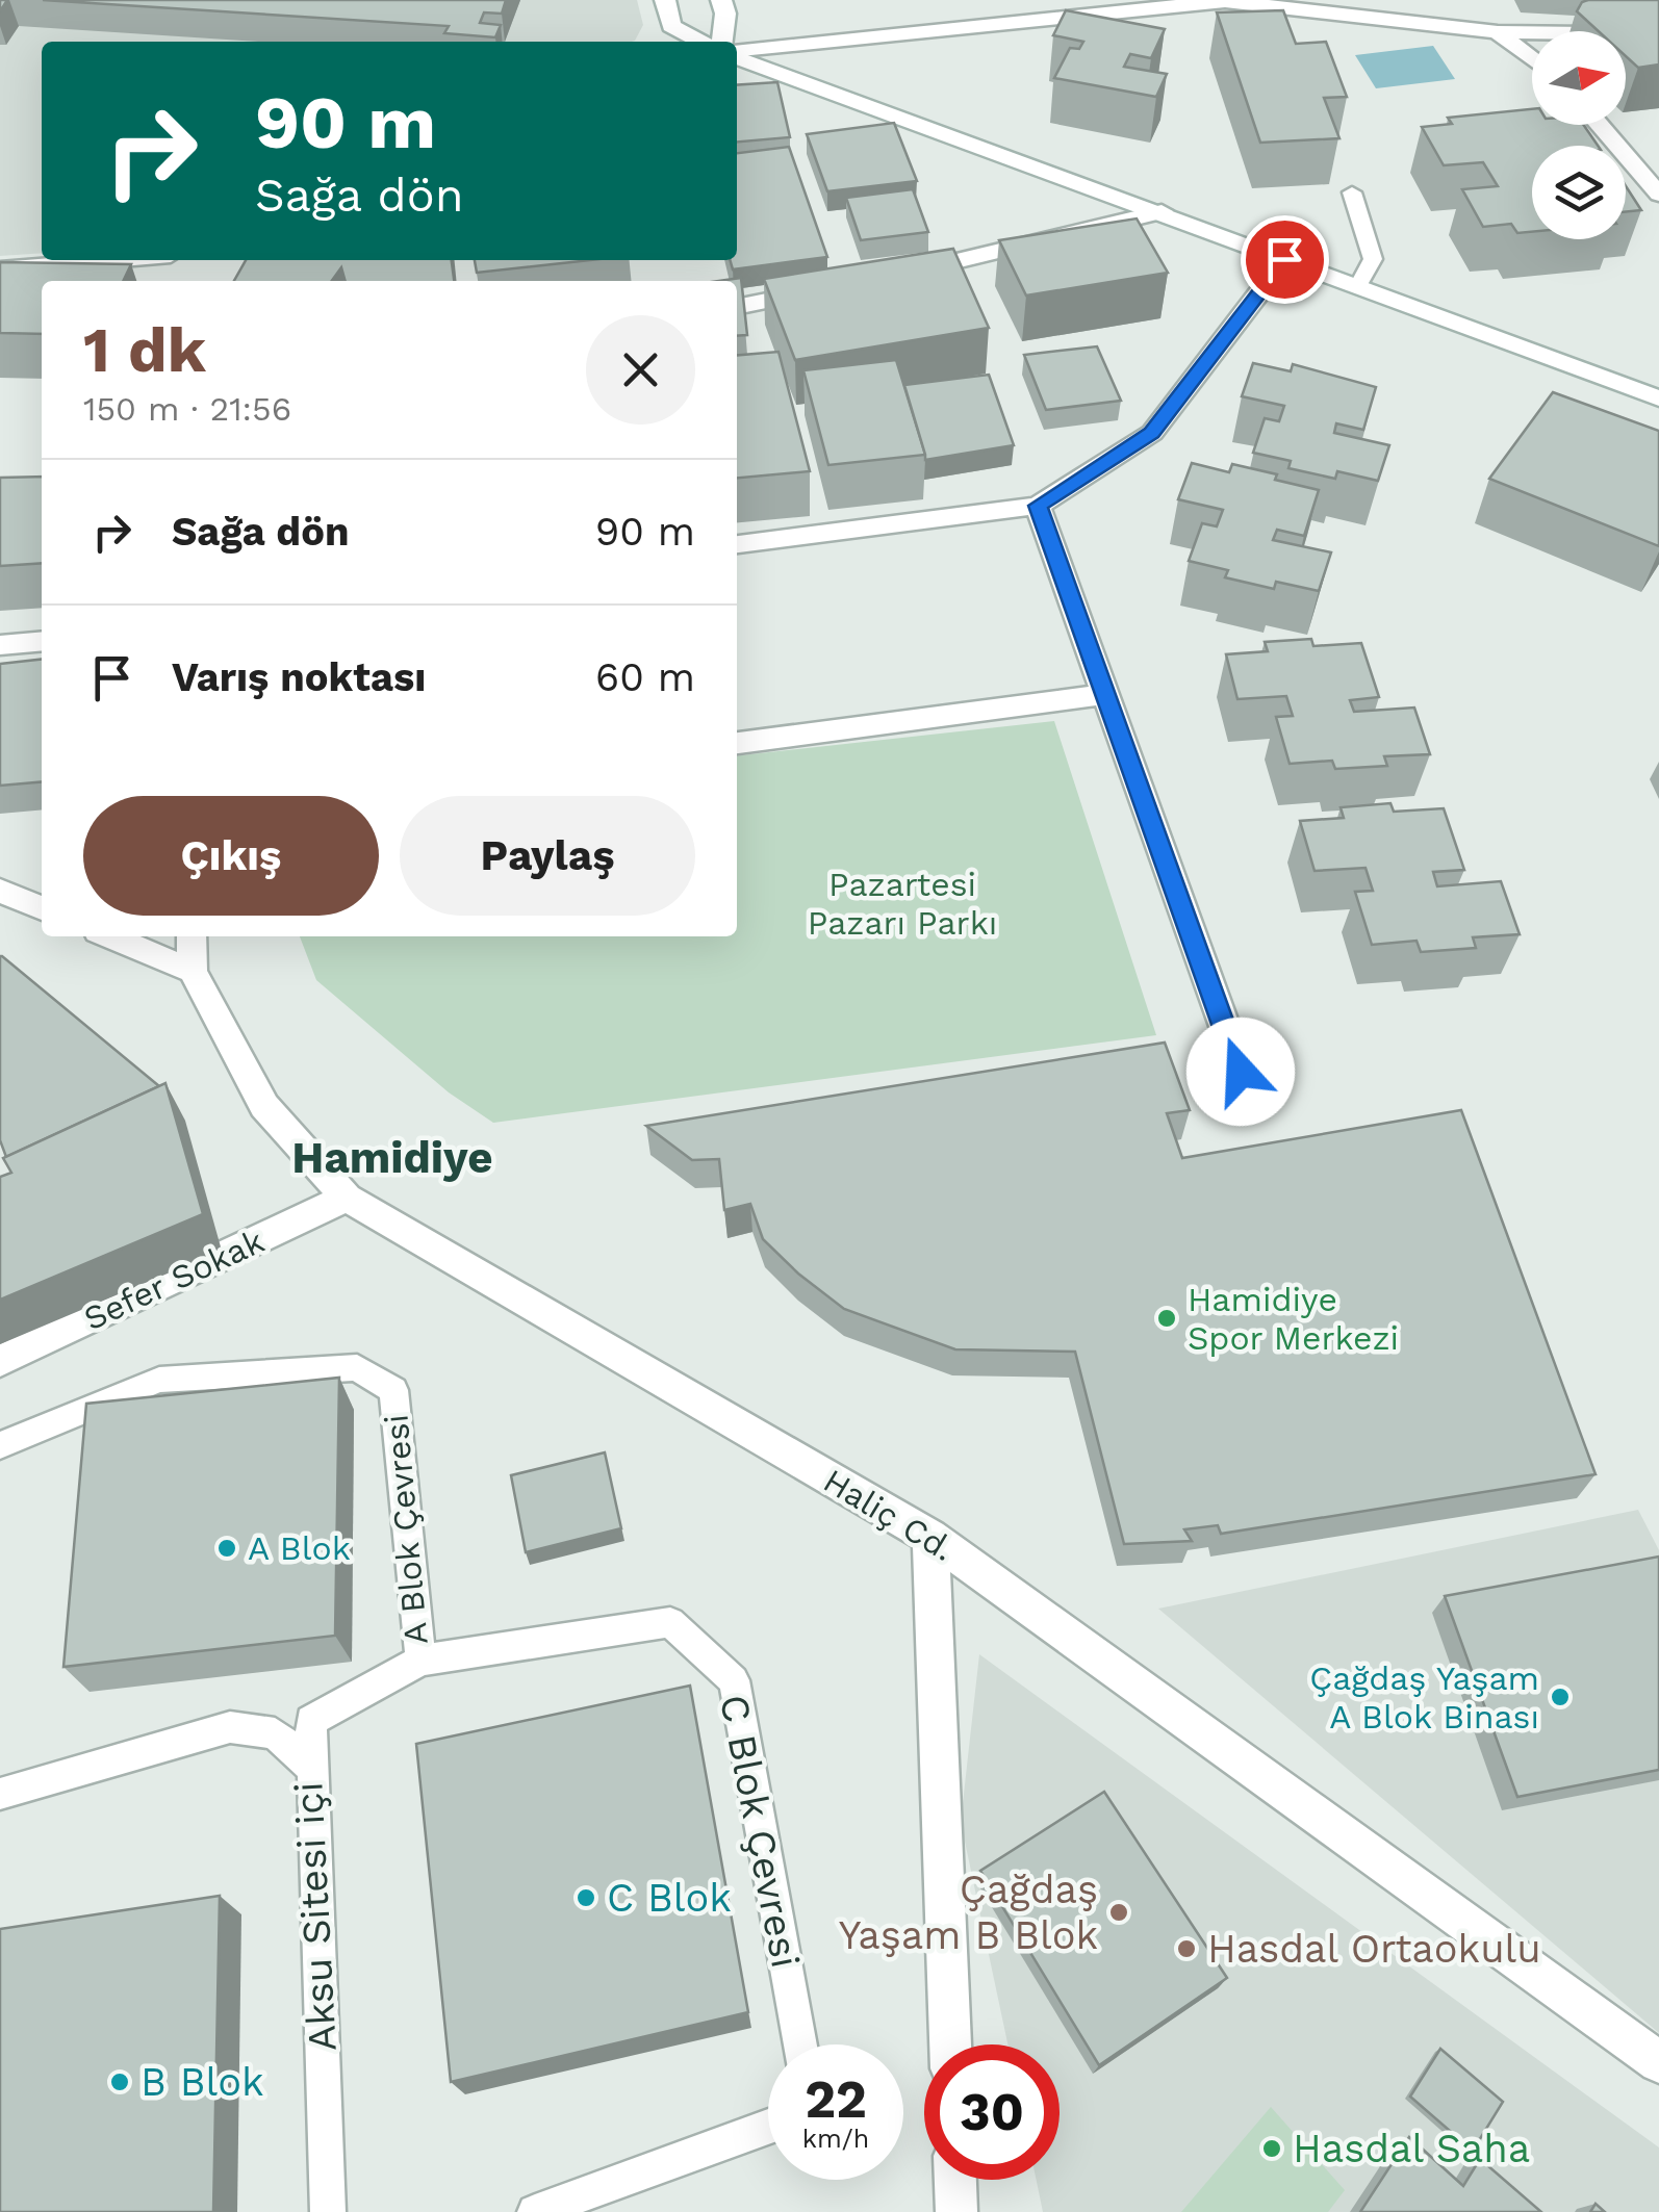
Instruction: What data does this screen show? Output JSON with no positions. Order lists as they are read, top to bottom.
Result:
{
  "streets": {
    "street": ["Sefer Sokak", "Haliç Cd."],
    "lane": ["A Blok Çevresi", "C Blok Çevresi", "Aksu Sitesi içi"]
  },
  "crossings": [
    ["Sefer Sokak", "Haliç Cd."],
    ["A Blok Çevresi", "C Blok Çevresi"],
    ["A Blok Çevresi", "Aksu Sitesi içi"]
  ],
  "districts": ["Hamidiye"],
  "parks": ["Pazartesi Pazarı Parkı"],
  "places": [
    "Hamidiye Spor Merkezi",
    "A Blok",
    "Çağdaş Yaşam A Blok Binası",
    "C Blok",
    "Çağdaş Yaşam B Blok",
    "Hasdal Ortaokulu",
    "B Blok",
    "Hasdal Saha"
  ],
  "north": "right",
  "page": {
    "turn": ["90 m", "Sağa dön"],
    "heading": ["1 dk", "150 m · 21:56"],
    "list": [
      {
        "name": "Sağa dön",
        "value": "90 m"
      },
      {
        "name": "Varış noktası",
        "value": "60 m"
      }
    ],
    "buttons": ["Çıkış", "Paylaş"],
    "speed": "22 km/h",
    "limit": "30"
  }
}
